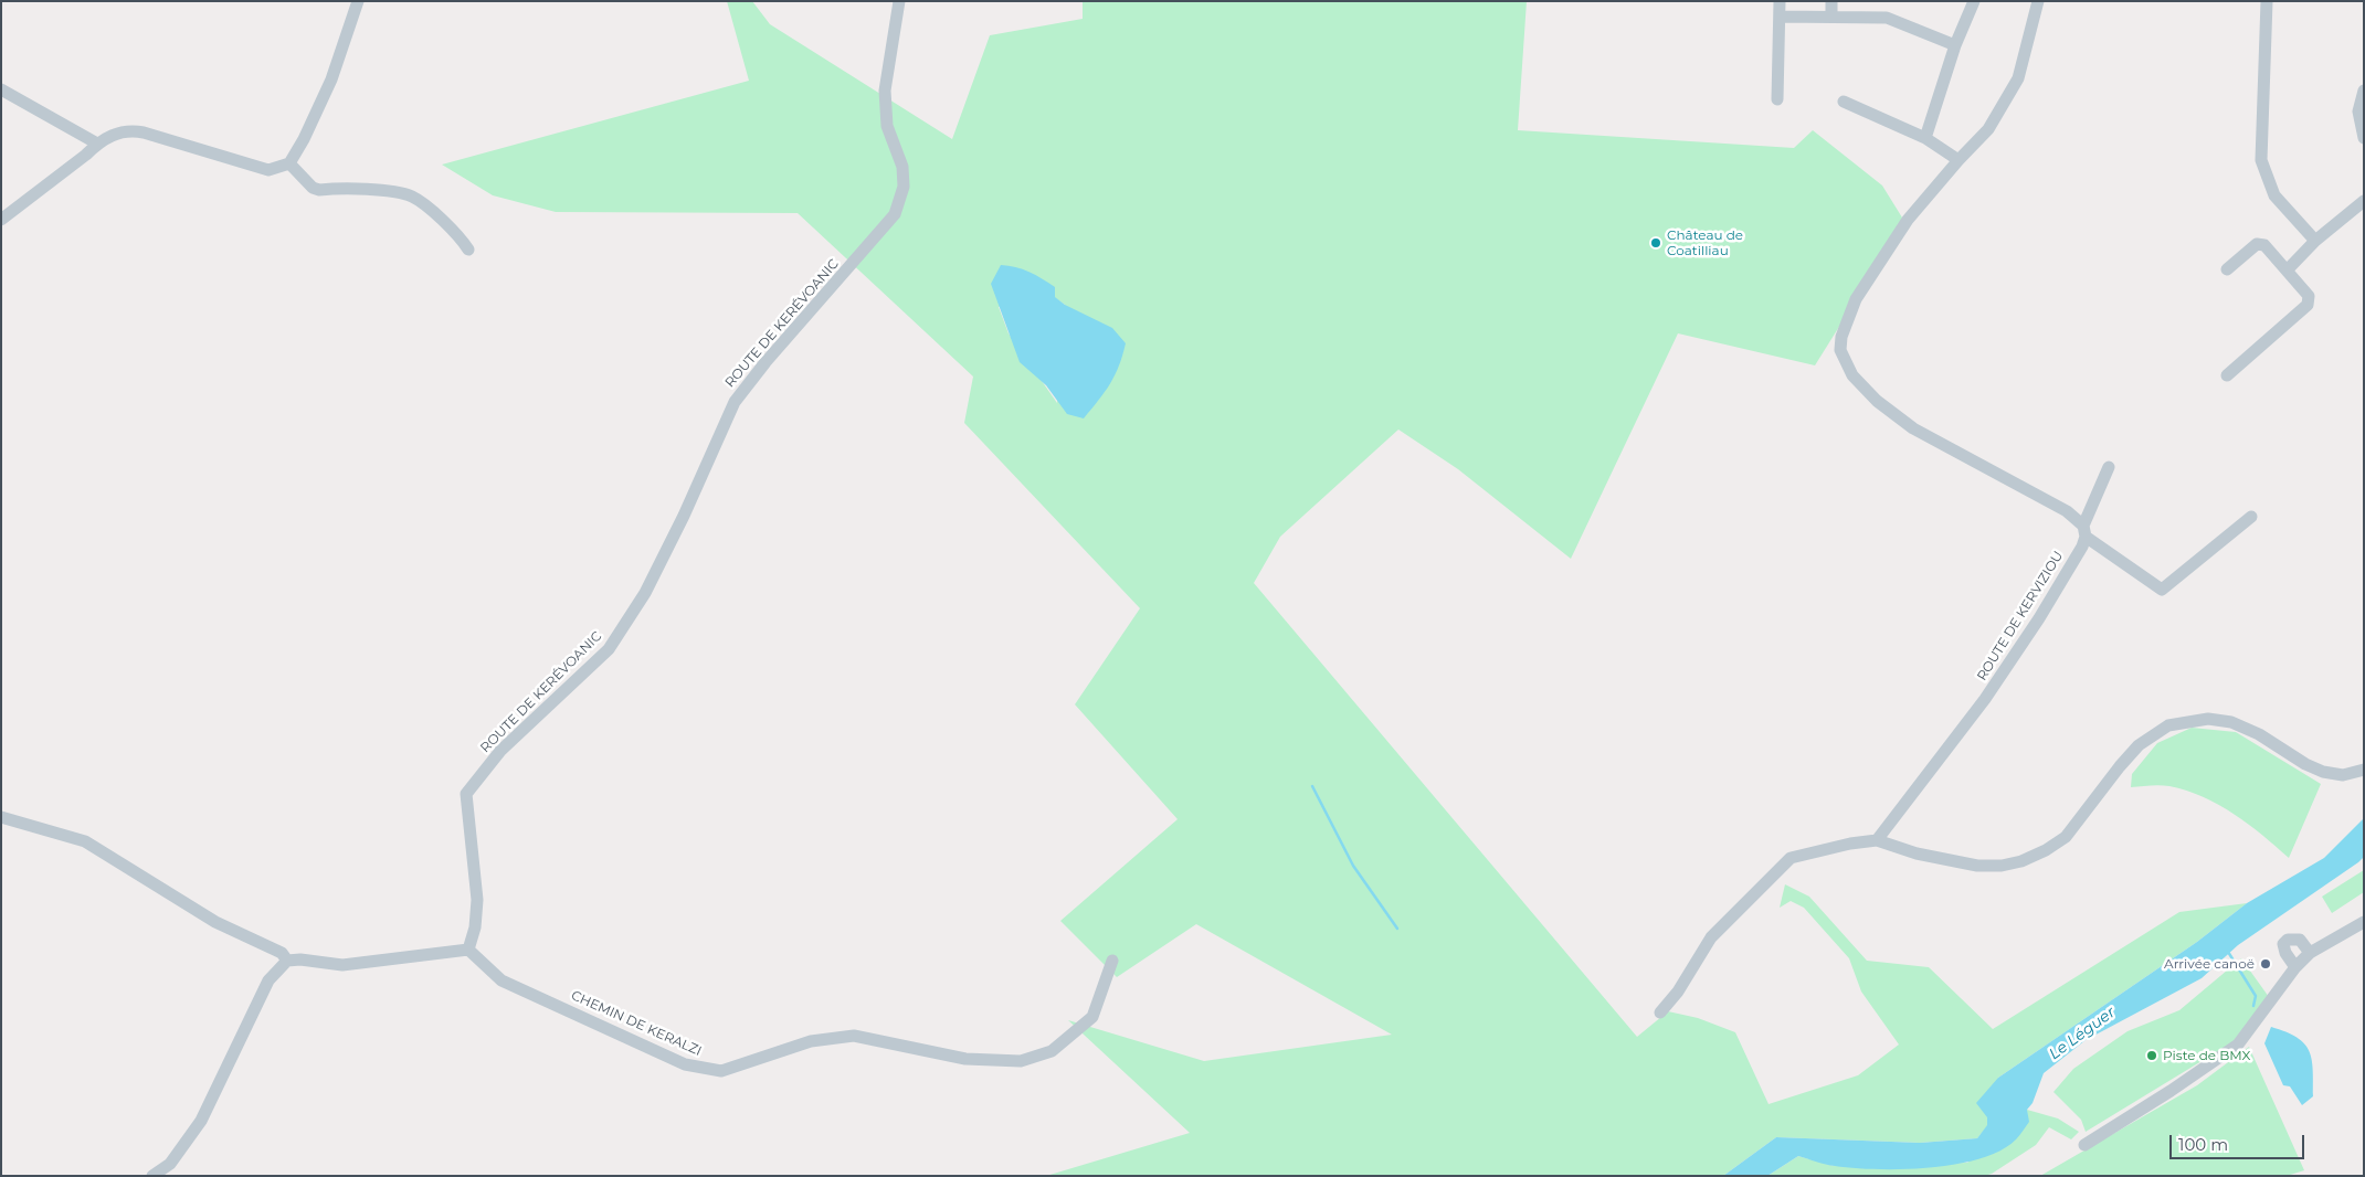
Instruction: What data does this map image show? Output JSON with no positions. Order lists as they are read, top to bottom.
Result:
{
  "streets": {
    "street": ["ROUTE DE KERÉVOANIC", "ROUTE DE KERVIZIOU", "CHEMIN DE KERALZI"]
  },
  "crossings": [
    ["ROUTE DE KERÉVOANIC", "CHEMIN DE KERALZI"]
  ],
  "water": ["Le Léguer"],
  "places": ["Château de Coatilliau", "Arrivée canoë", "Piste de BMX"],
  "scale_bar": "100 m"
}
